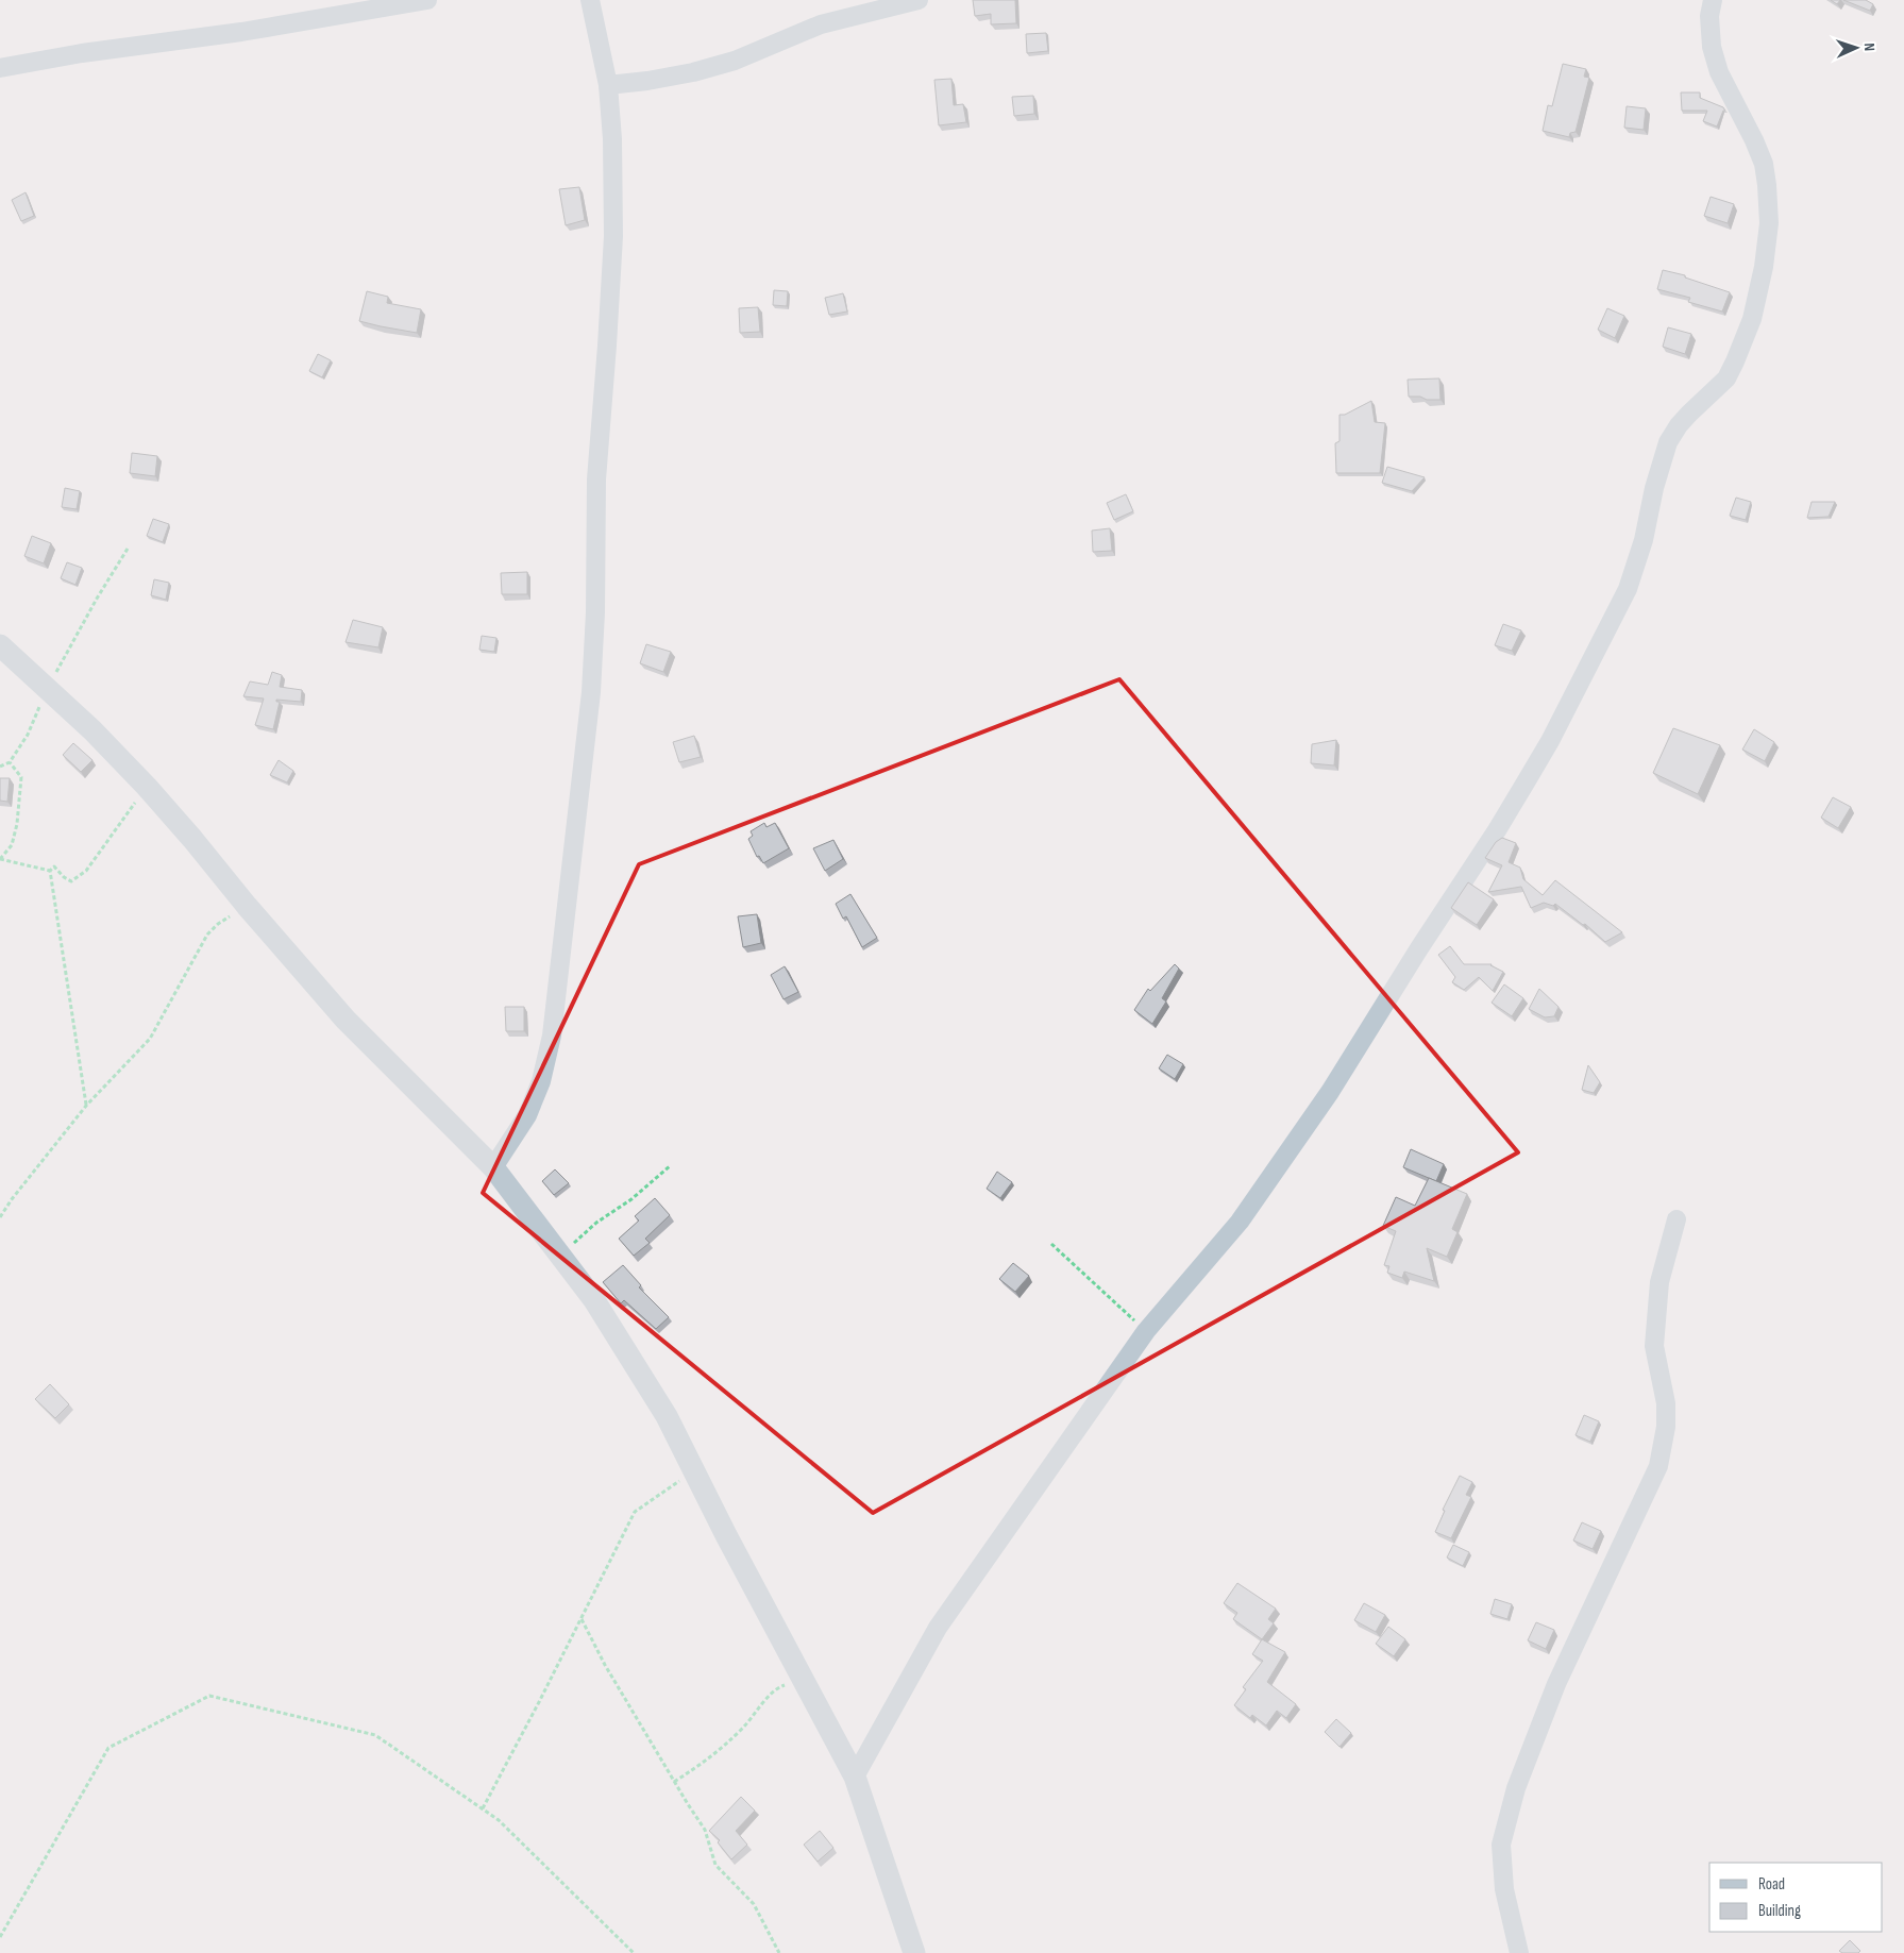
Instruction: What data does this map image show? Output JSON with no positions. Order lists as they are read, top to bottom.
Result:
{
  "legend": ["Road", "Building"],
  "north": "right"
}
